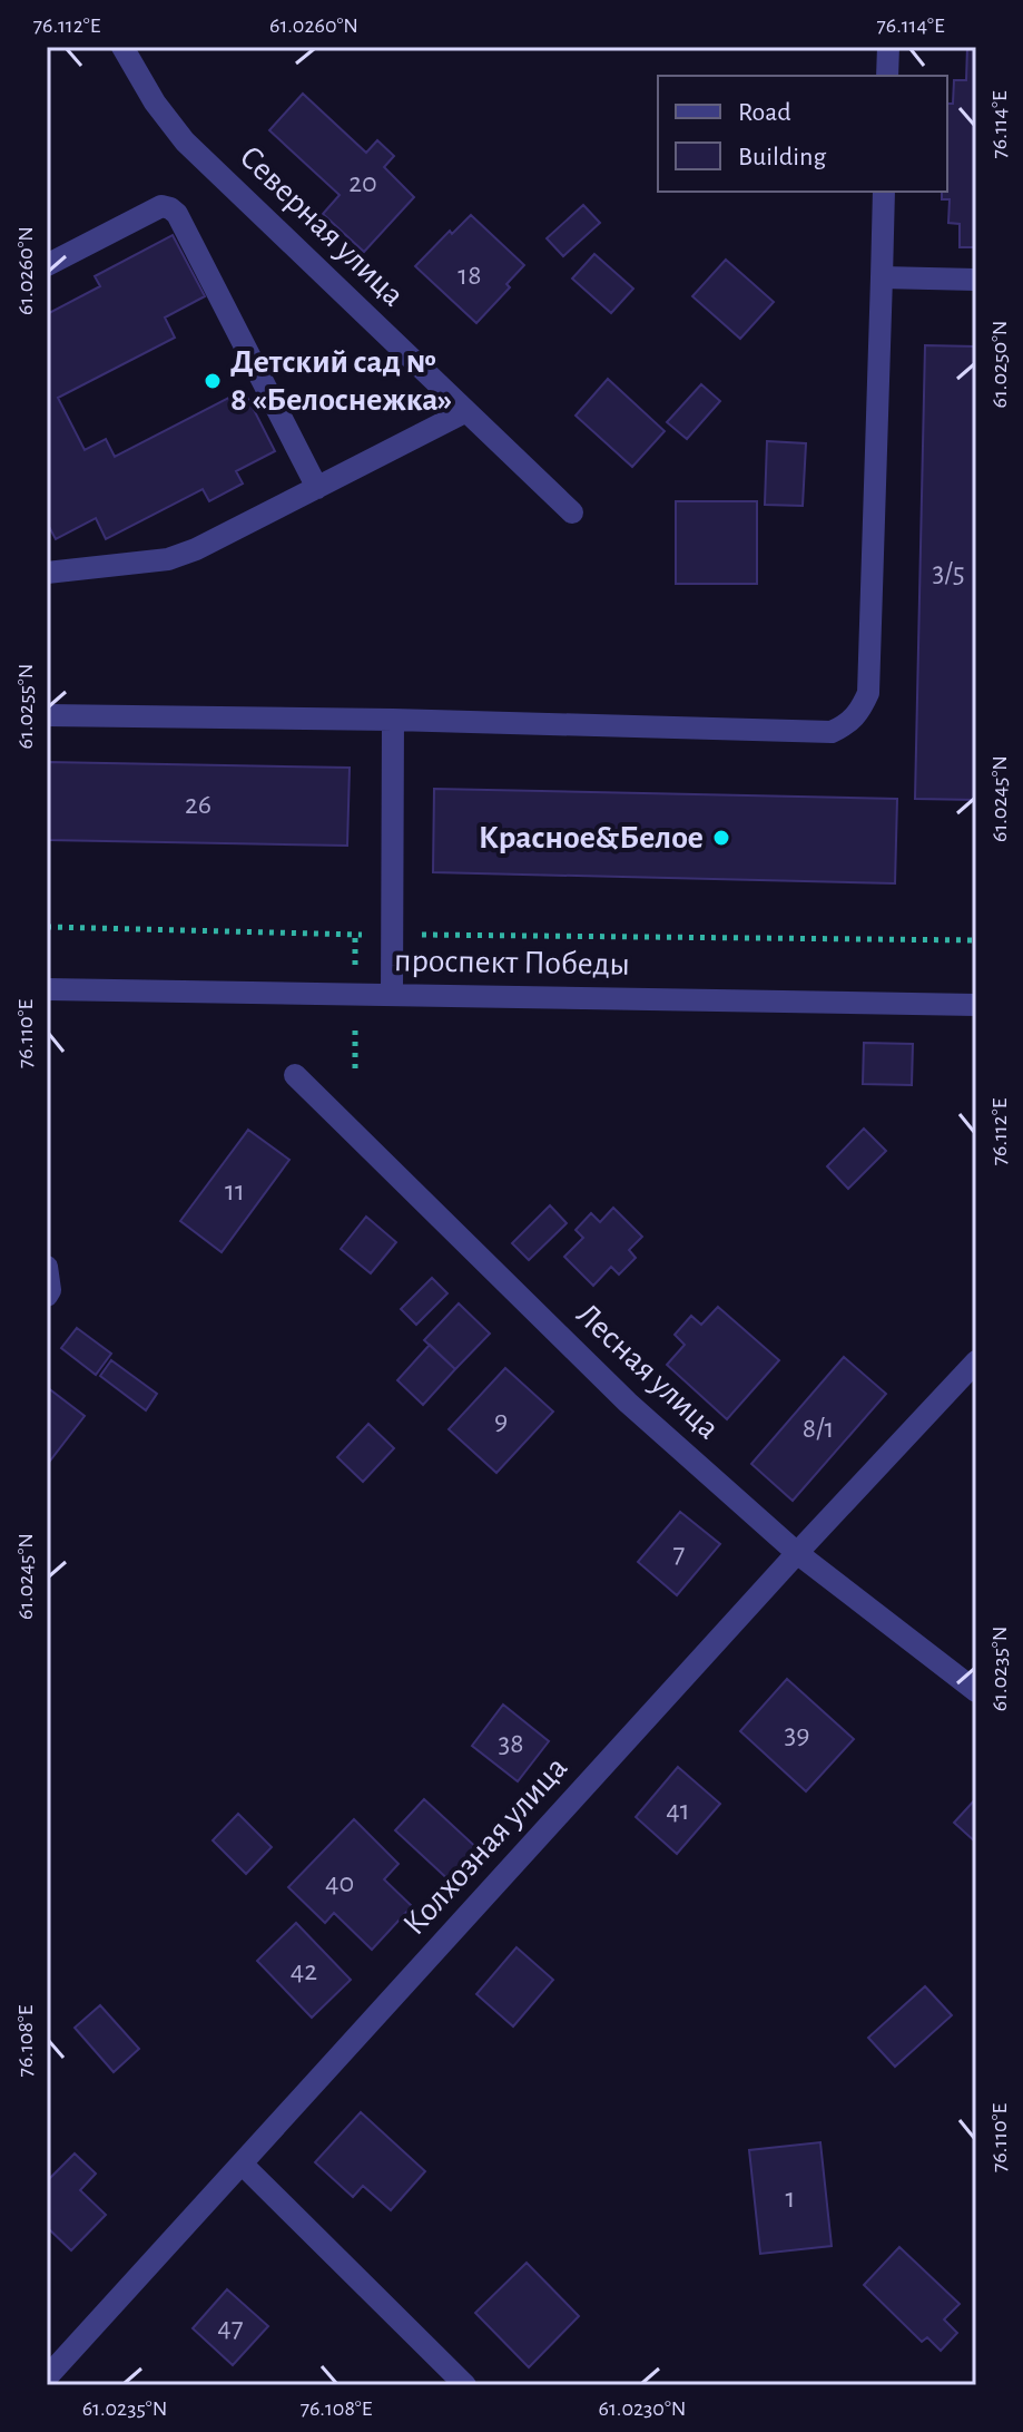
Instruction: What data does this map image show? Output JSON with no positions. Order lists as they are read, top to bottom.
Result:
{
  "streets": {
    "street": [
      "Северная улица",
      "проспект Победы",
      "Лесная улица",
      "Колхозная улица"
    ]
  },
  "crossings": [
    ["Лесная улица", "Колхозная улица"]
  ],
  "places": ["Детский сад № 8 «Белоснежка»", "Красное&Белое"],
  "house_numbers": [
    "20",
    "18",
    "3/5",
    "26",
    "11",
    "9",
    "8/1",
    "7",
    "39",
    "38",
    "41",
    "40",
    "42",
    "1",
    "47"
  ],
  "legend": ["Road", "Building"],
  "coordinates": [
    "76.112°E",
    "61.0260°N",
    "76.114°E",
    "61.0250°N",
    "61.0255°N",
    "61.0245°N",
    "76.110°E",
    "61.0235°N",
    "76.108°E",
    "61.0230°N"
  ]
}
